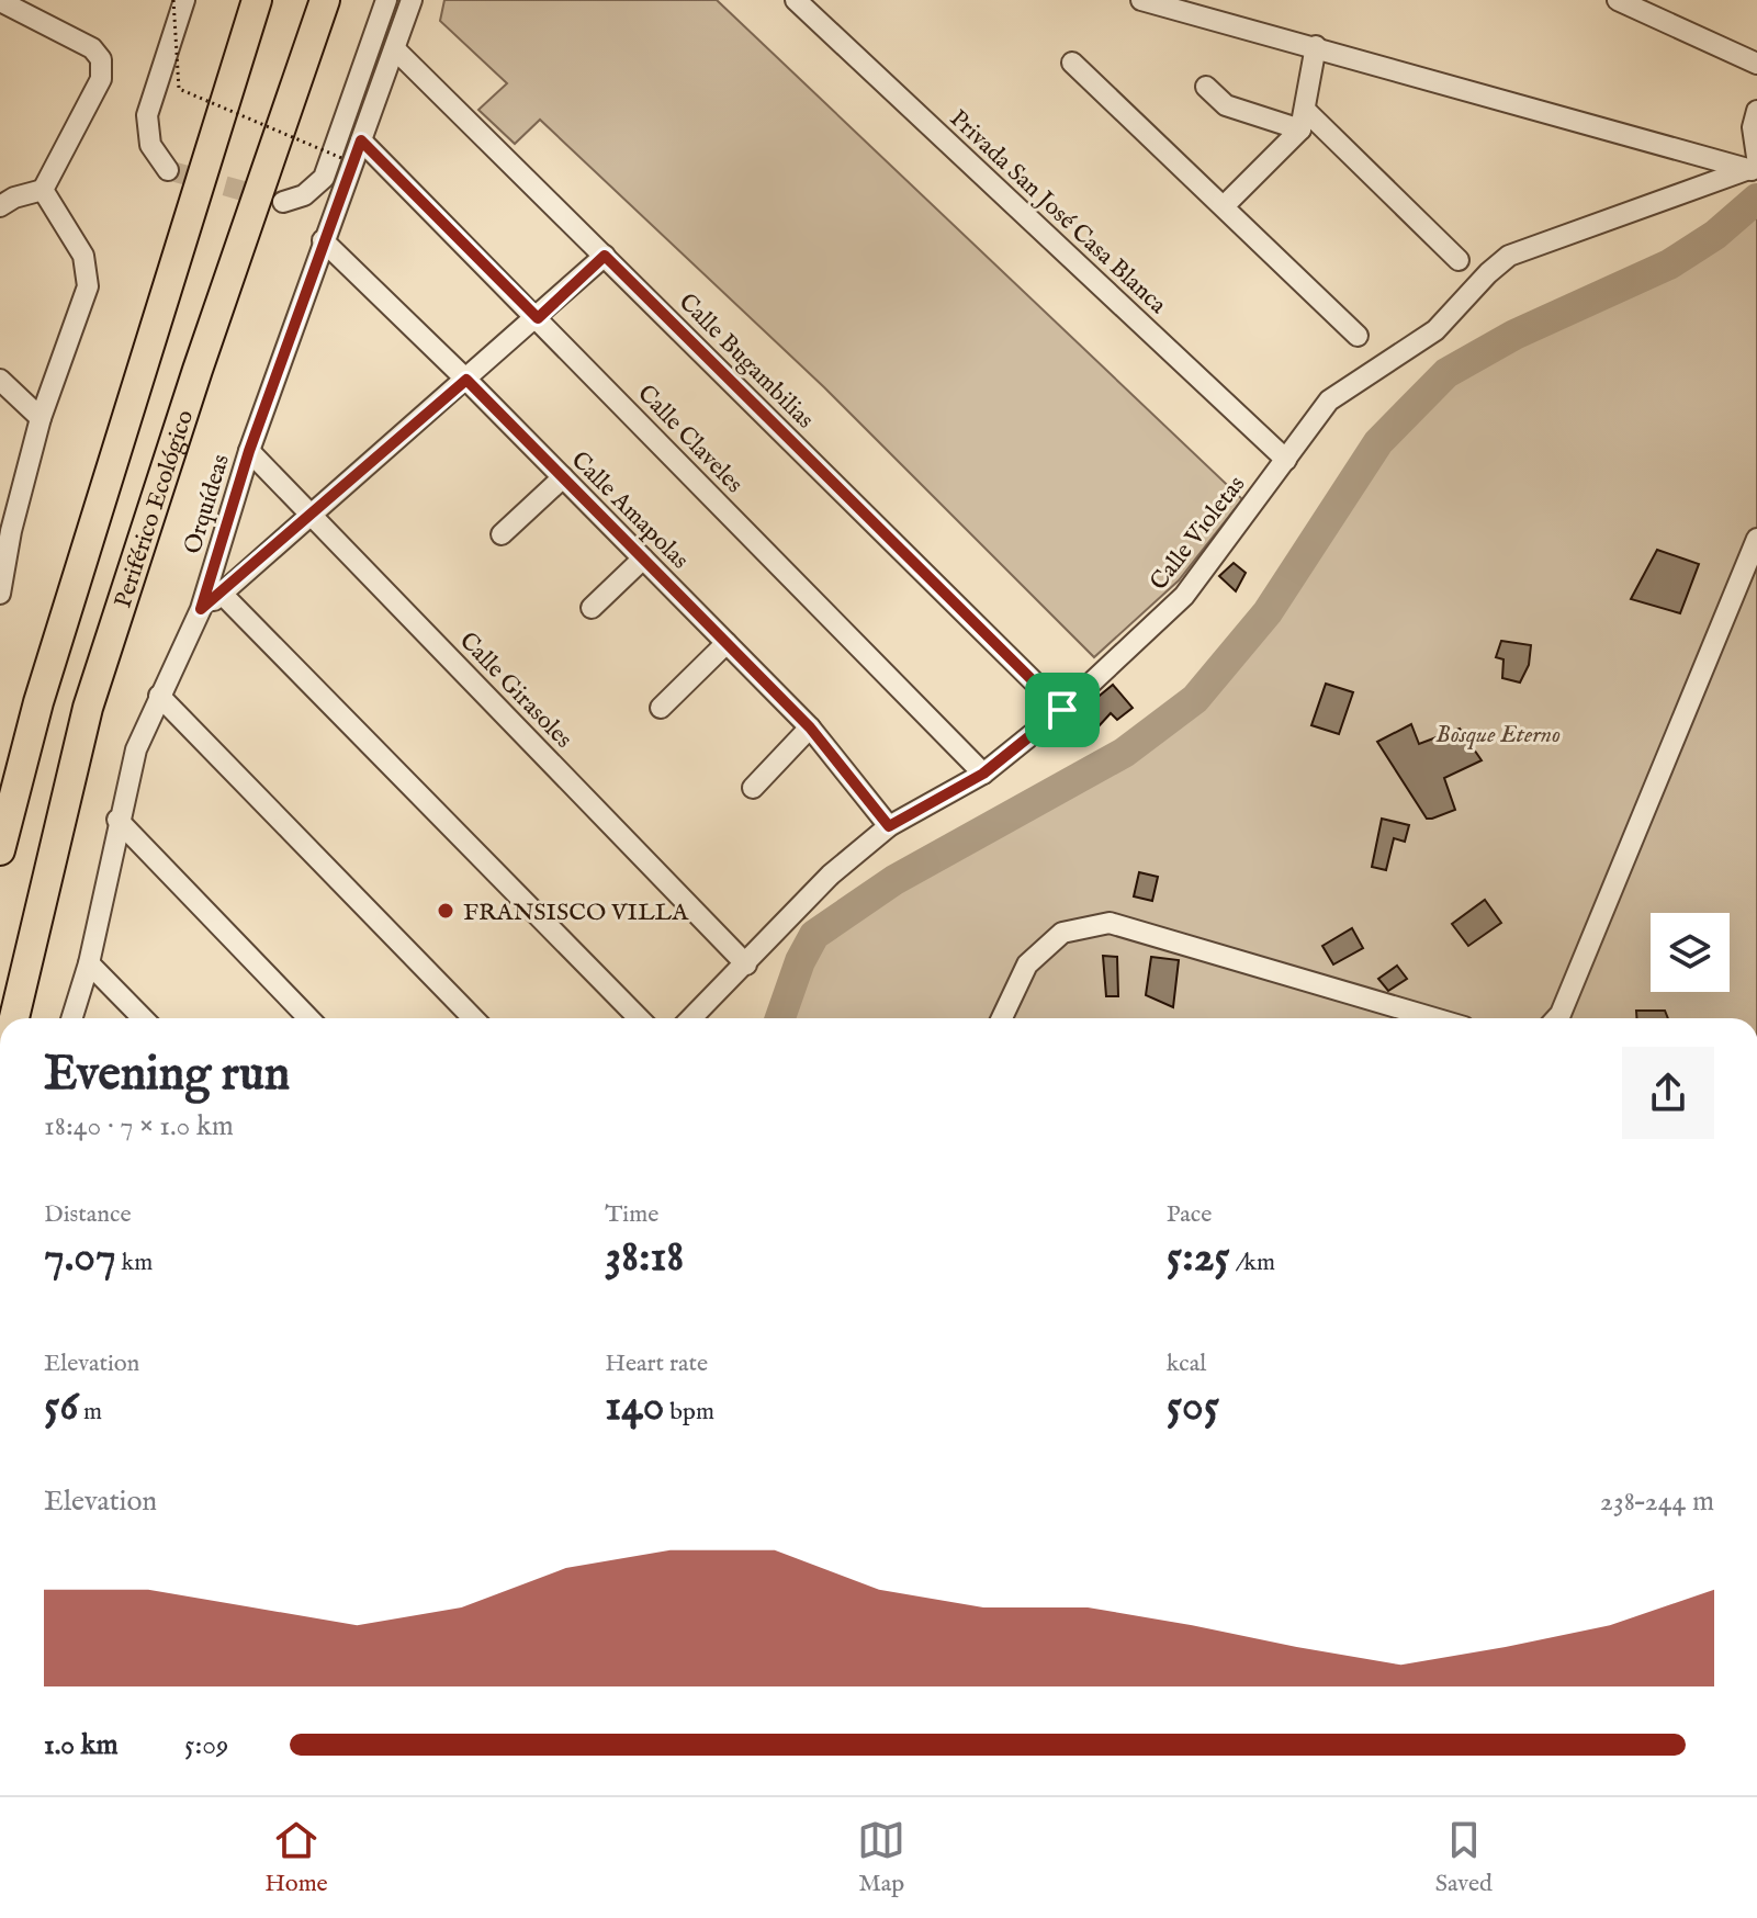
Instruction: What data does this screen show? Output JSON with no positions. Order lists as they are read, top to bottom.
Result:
{
  "streets": {
    "highway": ["Periférico Ecológico"],
    "street": [
      "Privada San José Casa Blanca",
      "Calle Bugambilias",
      "Calle Claveles",
      "Orquídeas",
      "Calle Amapolas",
      "Calle Violetas",
      "Calle Girasoles"
    ]
  },
  "crossings": [
    ["Privada San José Casa Blanca", "Calle Violetas"],
    ["Calle Bugambilias", "Orquídeas"],
    ["Calle Bugambilias", "Calle Violetas"],
    ["Calle Claveles", "Orquídeas"],
    ["Calle Claveles", "Calle Violetas"],
    ["Orquídeas", "Calle Amapolas"],
    ["Orquídeas", "Calle Girasoles"],
    ["Calle Amapolas", "Calle Violetas"],
    ["Calle Violetas", "Calle Girasoles"]
  ],
  "parks": ["Bosque Eterno"],
  "places": ["FRANSISCO VILLA"],
  "page": {
    "heading": ["Evening run", "18:40 · 7 × 1.0 km"],
    "stats": [
      ["Distance", "7.07 km"],
      ["Time", "38:18"],
      ["Pace", "5:25 /km"],
      ["Elevation", "56 m"],
      ["Heart rate", "140 bpm"],
      ["kcal", "505"]
    ],
    "chart": ["Elevation", "238–244 m"],
    "list": [
      {
        "name": "1.0 km",
        "note": "5:09"
      }
    ],
    "tabs": ["Home", "Map", "Saved"]
  }
}
